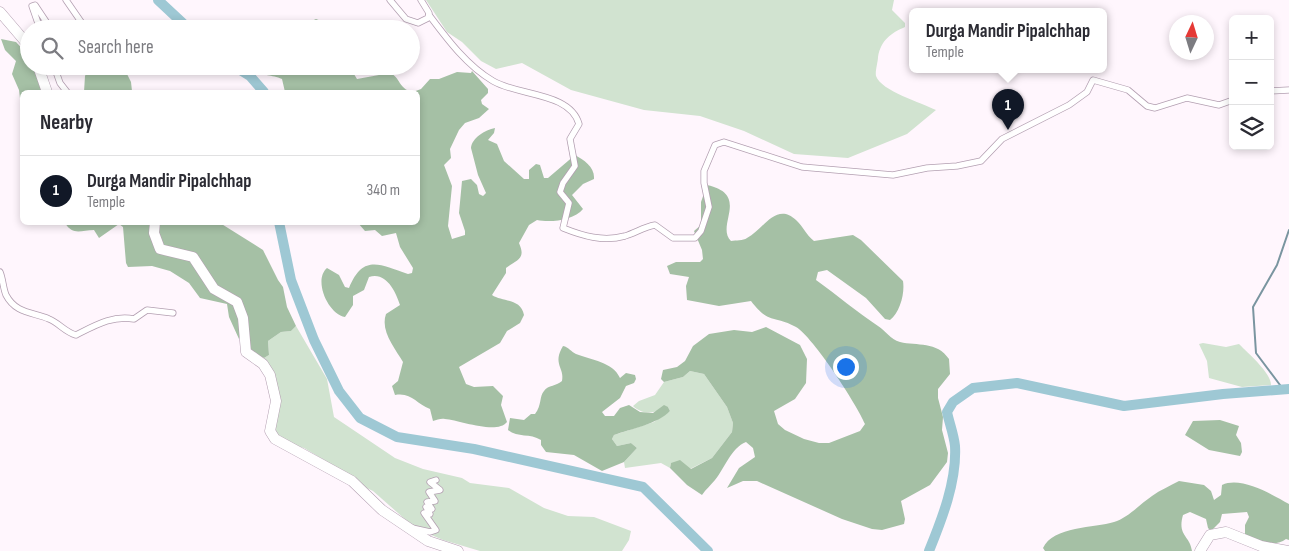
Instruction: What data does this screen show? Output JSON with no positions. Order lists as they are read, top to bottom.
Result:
{
  "north": "top",
  "page": {
    "popup": ["Durga Mandir Pipalchhap", "Temple"],
    "map_buttons": ["+", "−"],
    "search": "Search here",
    "pins": "1",
    "heading": "Nearby",
    "list": [
      {
        "mark": "1",
        "name": "Durga Mandir Pipalchhap",
        "note": "Temple",
        "value": "340 m"
      }
    ]
  }
}
